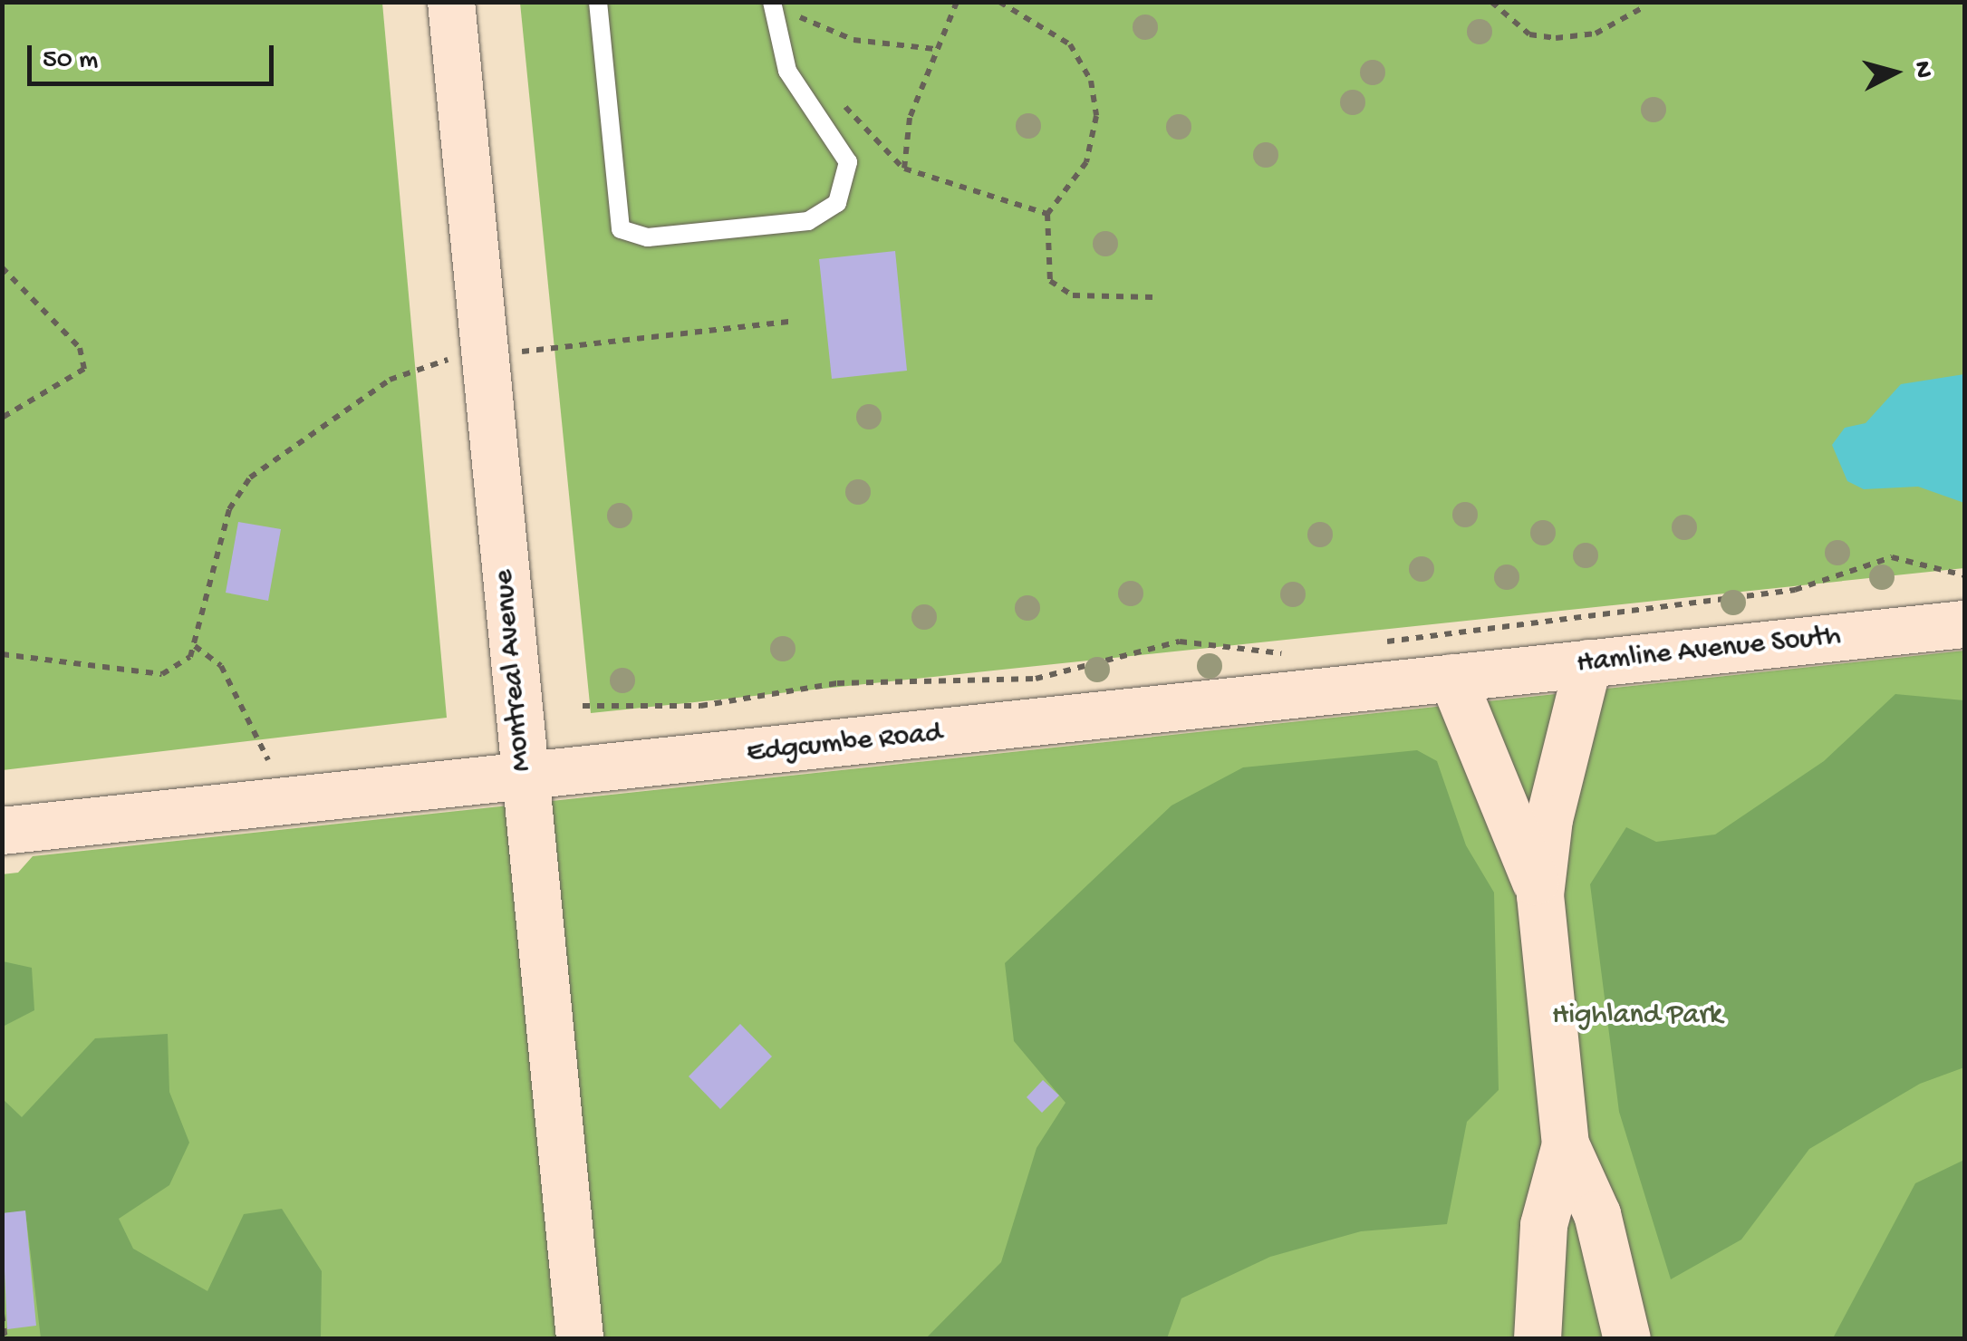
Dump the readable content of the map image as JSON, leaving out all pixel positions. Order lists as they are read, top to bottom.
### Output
{
  "streets": {
    "street": ["Hamline Avenue South", "Montreal Avenue", "Edgcumbe Road"]
  },
  "crossings": [
    ["Hamline Avenue South", "Edgcumbe Road"],
    ["Montreal Avenue", "Edgcumbe Road"]
  ],
  "parks": ["Highland Park"],
  "scale_bar": "50 m",
  "north": "right"
}
